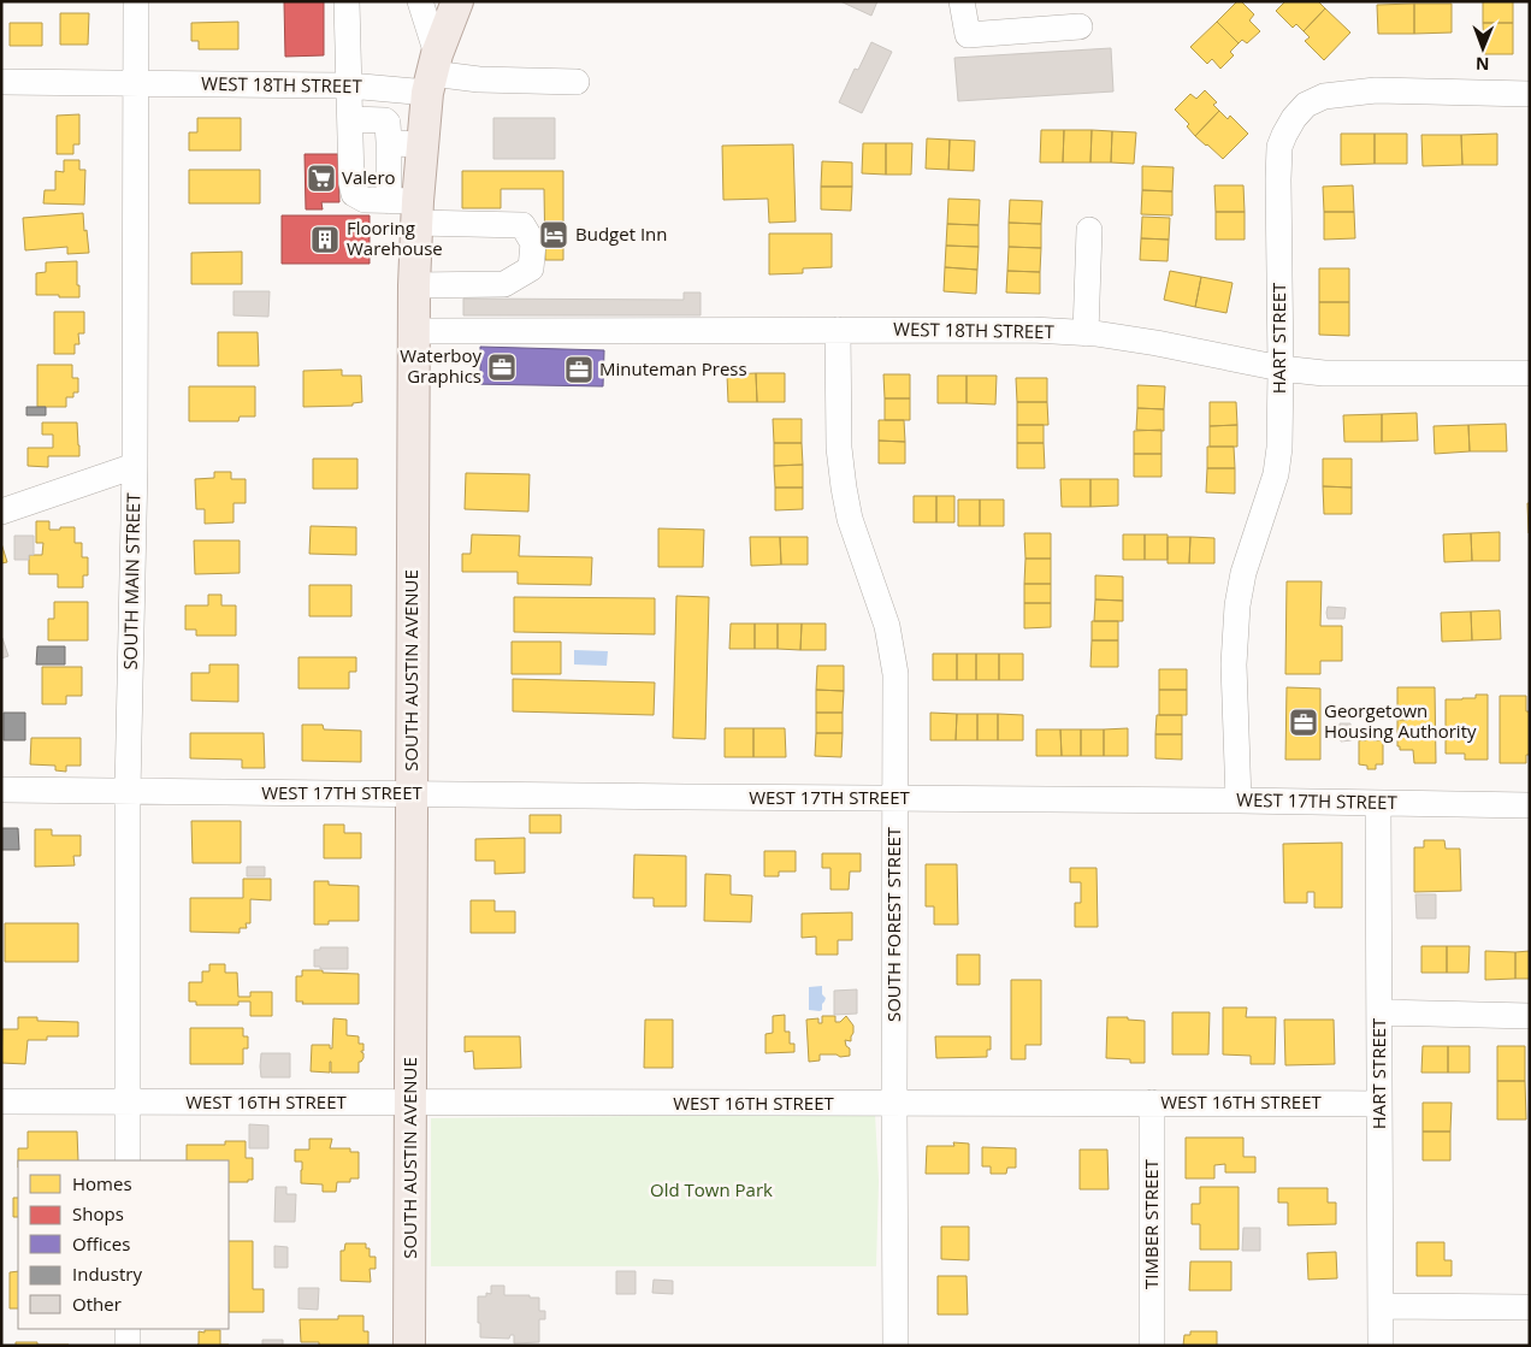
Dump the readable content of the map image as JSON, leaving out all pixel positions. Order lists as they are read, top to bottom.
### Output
{
  "streets": {
    "main road": ["SOUTH AUSTIN AVENUE"],
    "street": [
      "WEST 18TH STREET",
      "HART STREET",
      "SOUTH MAIN STREET",
      "WEST 17TH STREET",
      "SOUTH FOREST STREET",
      "WEST 16TH STREET",
      "TIMBER STREET"
    ]
  },
  "crossings": [
    ["WEST 18TH STREET", "HART STREET"],
    ["WEST 18TH STREET", "SOUTH MAIN STREET"],
    ["WEST 18TH STREET", "SOUTH AUSTIN AVENUE"],
    ["WEST 18TH STREET", "SOUTH FOREST STREET"],
    ["HART STREET", "WEST 17TH STREET"],
    ["HART STREET", "WEST 16TH STREET"],
    ["SOUTH MAIN STREET", "WEST 17TH STREET"],
    ["SOUTH MAIN STREET", "WEST 16TH STREET"],
    ["SOUTH AUSTIN AVENUE", "WEST 17TH STREET"],
    ["SOUTH AUSTIN AVENUE", "WEST 16TH STREET"],
    ["WEST 17TH STREET", "SOUTH FOREST STREET"],
    ["SOUTH FOREST STREET", "WEST 16TH STREET"],
    ["WEST 16TH STREET", "TIMBER STREET"]
  ],
  "parks": ["Old Town Park"],
  "places": {
    "supermarket": ["Valero"],
    "hotel": ["Budget Inn"],
    "building": ["Flooring Warehouse"],
    "office": ["Waterboy Graphics", "Minuteman Press", "Georgetown Housing Authority"]
  },
  "legend": [
    "Homes",
    "Shops",
    "Offices",
    "Industry",
    "Other"
  ],
  "north": "bottom"
}
